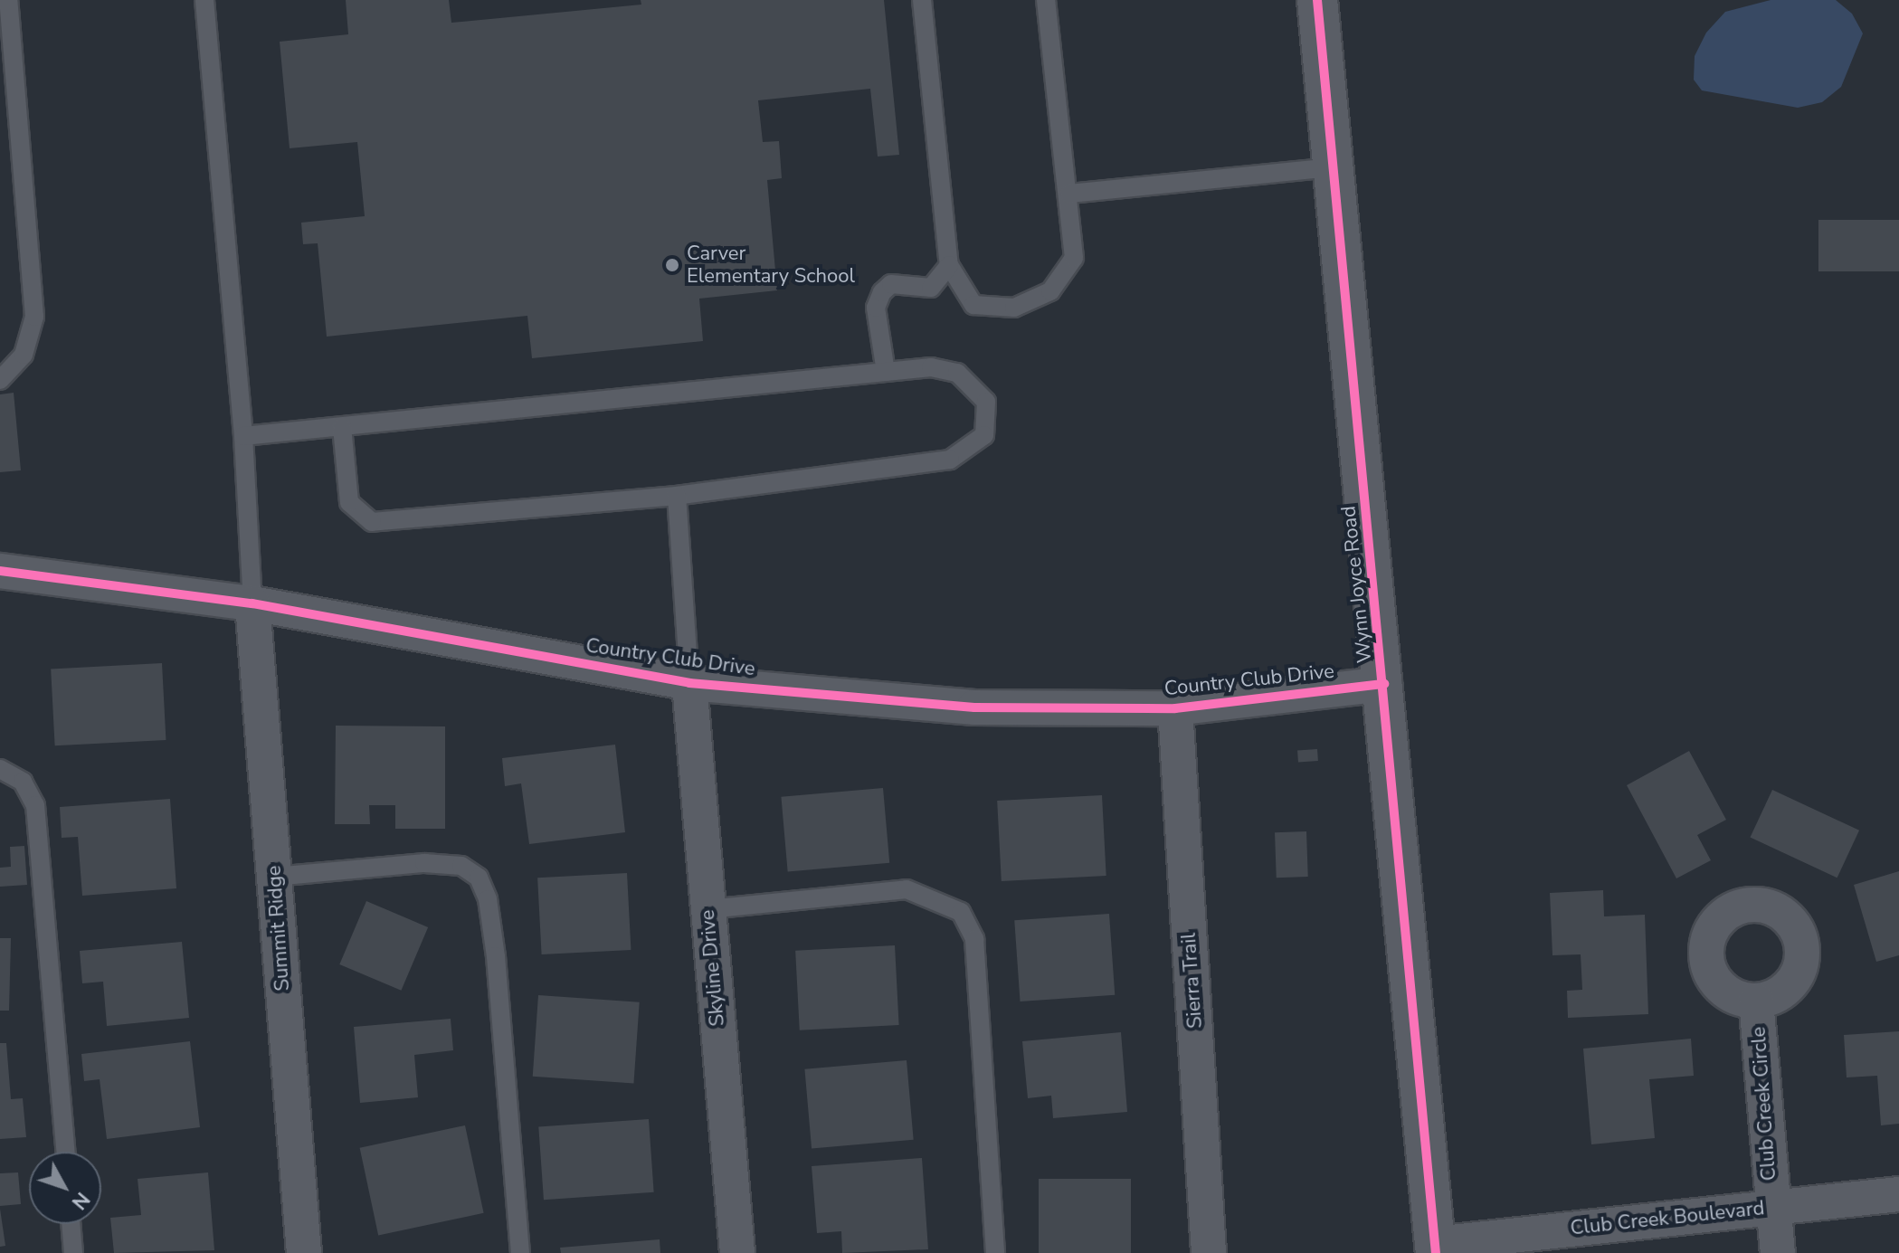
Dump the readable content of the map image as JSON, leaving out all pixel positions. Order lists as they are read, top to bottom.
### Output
{
  "streets": {
    "street": [
      "Wynn Joyce Road",
      "Country Club Drive",
      "Summit Ridge",
      "Skyline Drive",
      "Sierra Trail",
      "Club Creek Circle",
      "Club Creek Boulevard"
    ]
  },
  "crossings": [
    ["Wynn Joyce Road", "Country Club Drive"],
    ["Wynn Joyce Road", "Club Creek Boulevard"],
    ["Country Club Drive", "Summit Ridge"],
    ["Country Club Drive", "Skyline Drive"],
    ["Country Club Drive", "Sierra Trail"],
    ["Club Creek Circle", "Club Creek Boulevard"]
  ],
  "places": ["Carver Elementary School"],
  "north": "bottom right"
}
